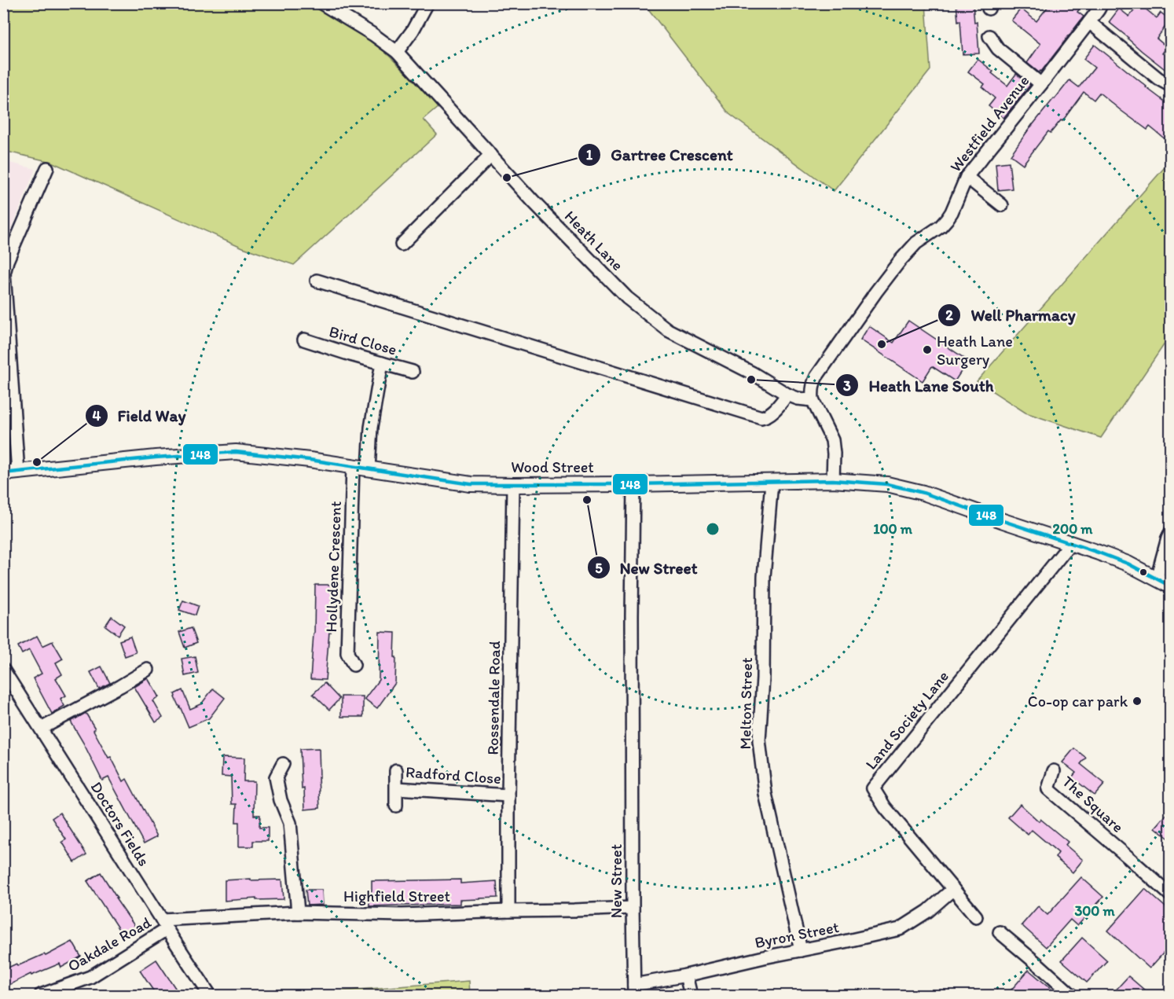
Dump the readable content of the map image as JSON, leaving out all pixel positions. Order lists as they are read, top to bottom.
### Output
{
  "streets": {
    "street": [
      "Westfield Avenue",
      "Heath Lane",
      "Bird Close",
      "Wood Street",
      "Hollydene Crescent",
      "Rossendale Road",
      "Melton Street",
      "Land Society Lane",
      "Radford Close",
      "The Square",
      "Doctors Fields",
      "New Street",
      "Highfield Street",
      "Byron Street",
      "Oakdale Road"
    ]
  },
  "crossings": [
    ["Westfield Avenue", "Heath Lane"],
    ["Wood Street", "Hollydene Crescent"],
    ["Wood Street", "Rossendale Road"],
    ["Wood Street", "Melton Street"],
    ["Wood Street", "Land Society Lane"],
    ["Wood Street", "New Street"],
    ["Rossendale Road", "Radford Close"],
    ["Rossendale Road", "Highfield Street"],
    ["Melton Street", "Byron Street"],
    ["Land Society Lane", "Byron Street"],
    ["Doctors Fields", "Highfield Street"],
    ["Doctors Fields", "Oakdale Road"],
    ["New Street", "Highfield Street"],
    ["New Street", "Byron Street"],
    ["Highfield Street", "Oakdale Road"]
  ],
  "places": [
    "Gartree Crescent",
    "Well Pharmacy",
    "Heath Lane Surgery",
    "Heath Lane South",
    "Field Way",
    "New Street",
    "Co-op car park"
  ],
  "lines": ["transit line 148"],
  "rings": ["100 m", "200 m", "300 m"]
}
